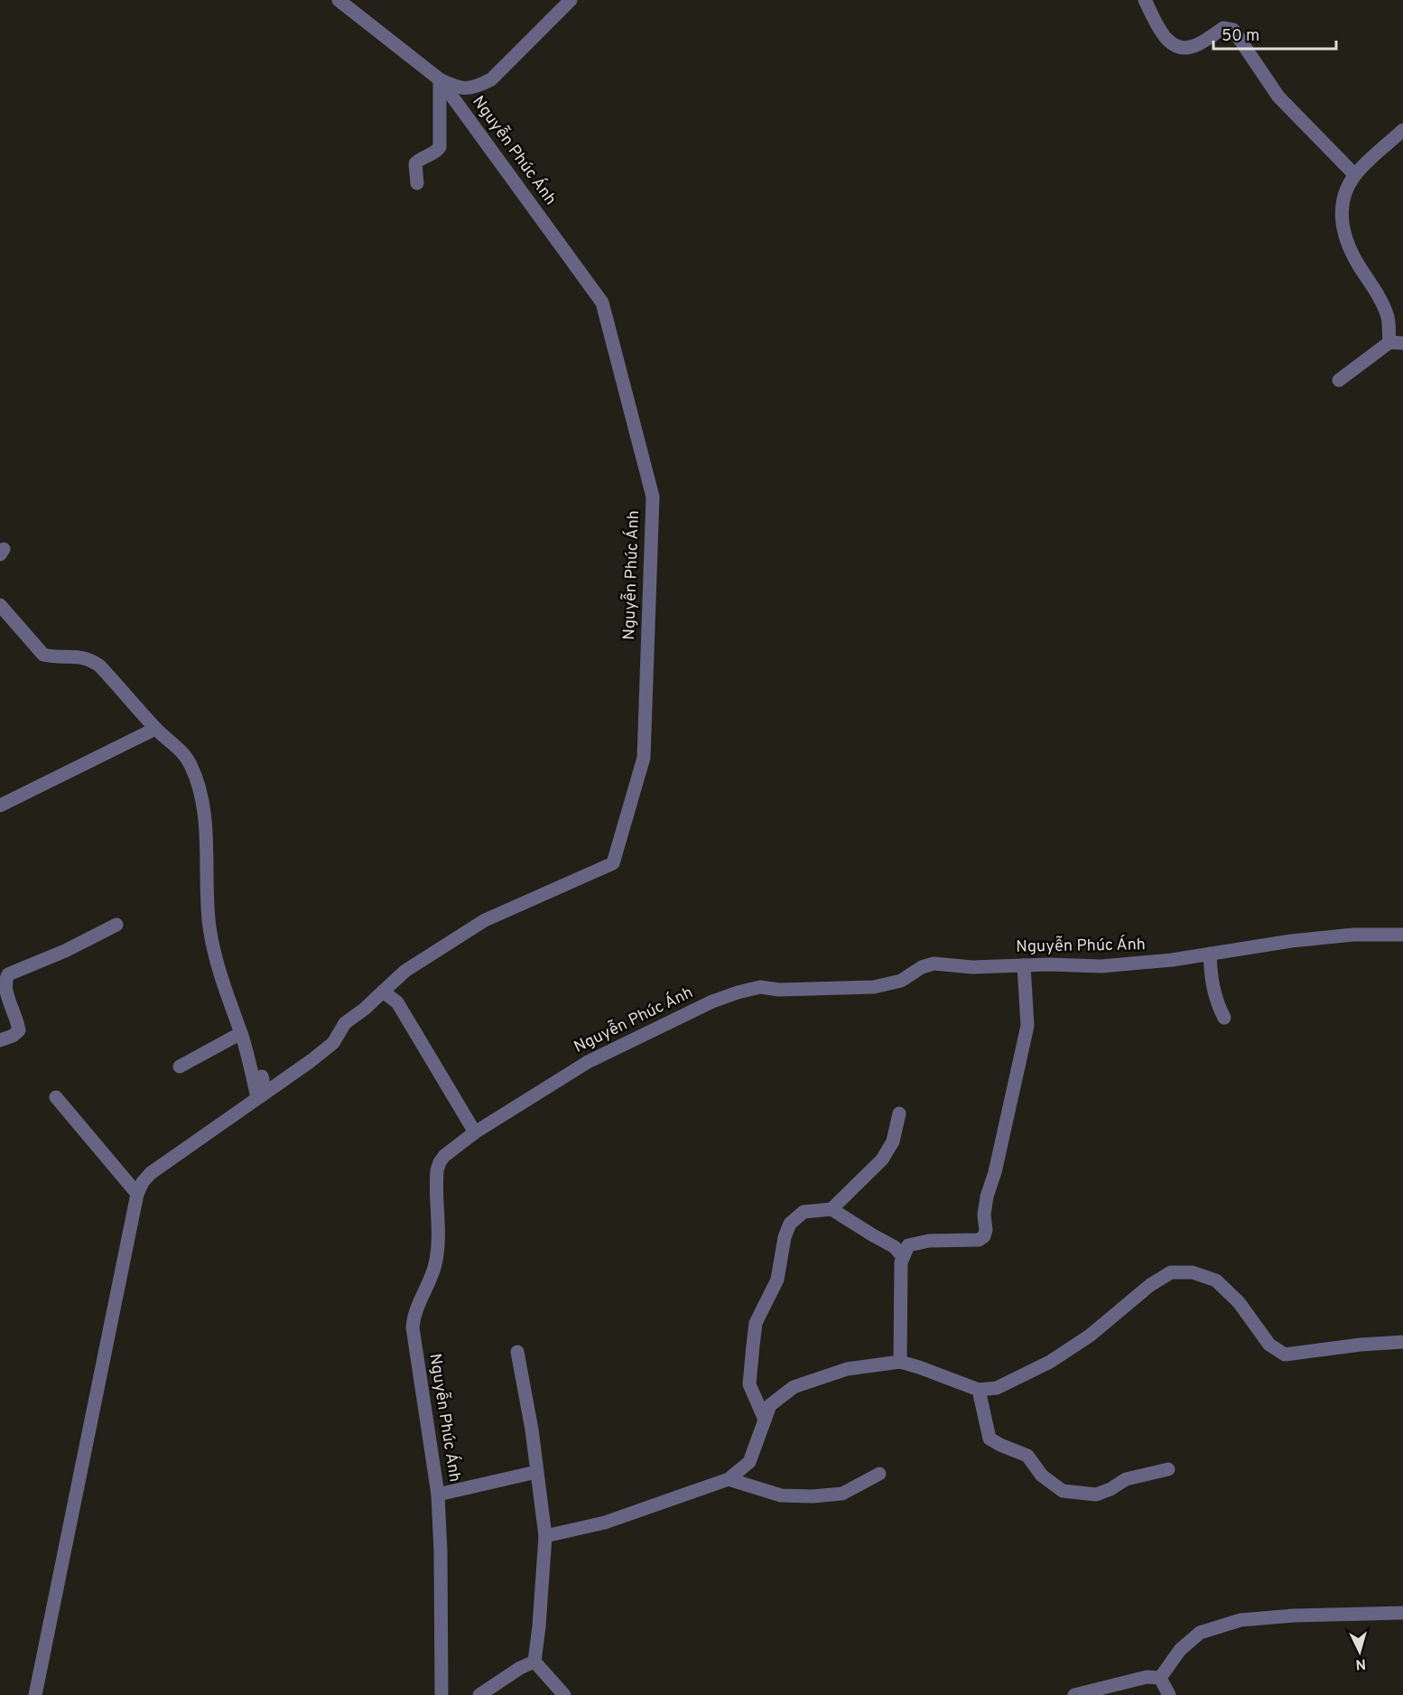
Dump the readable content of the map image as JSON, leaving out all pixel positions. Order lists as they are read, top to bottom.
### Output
{
  "streets": {
    "street": ["Nguyễn Phúc Ánh"]
  },
  "scale_bar": "50 m",
  "north": "bottom"
}
